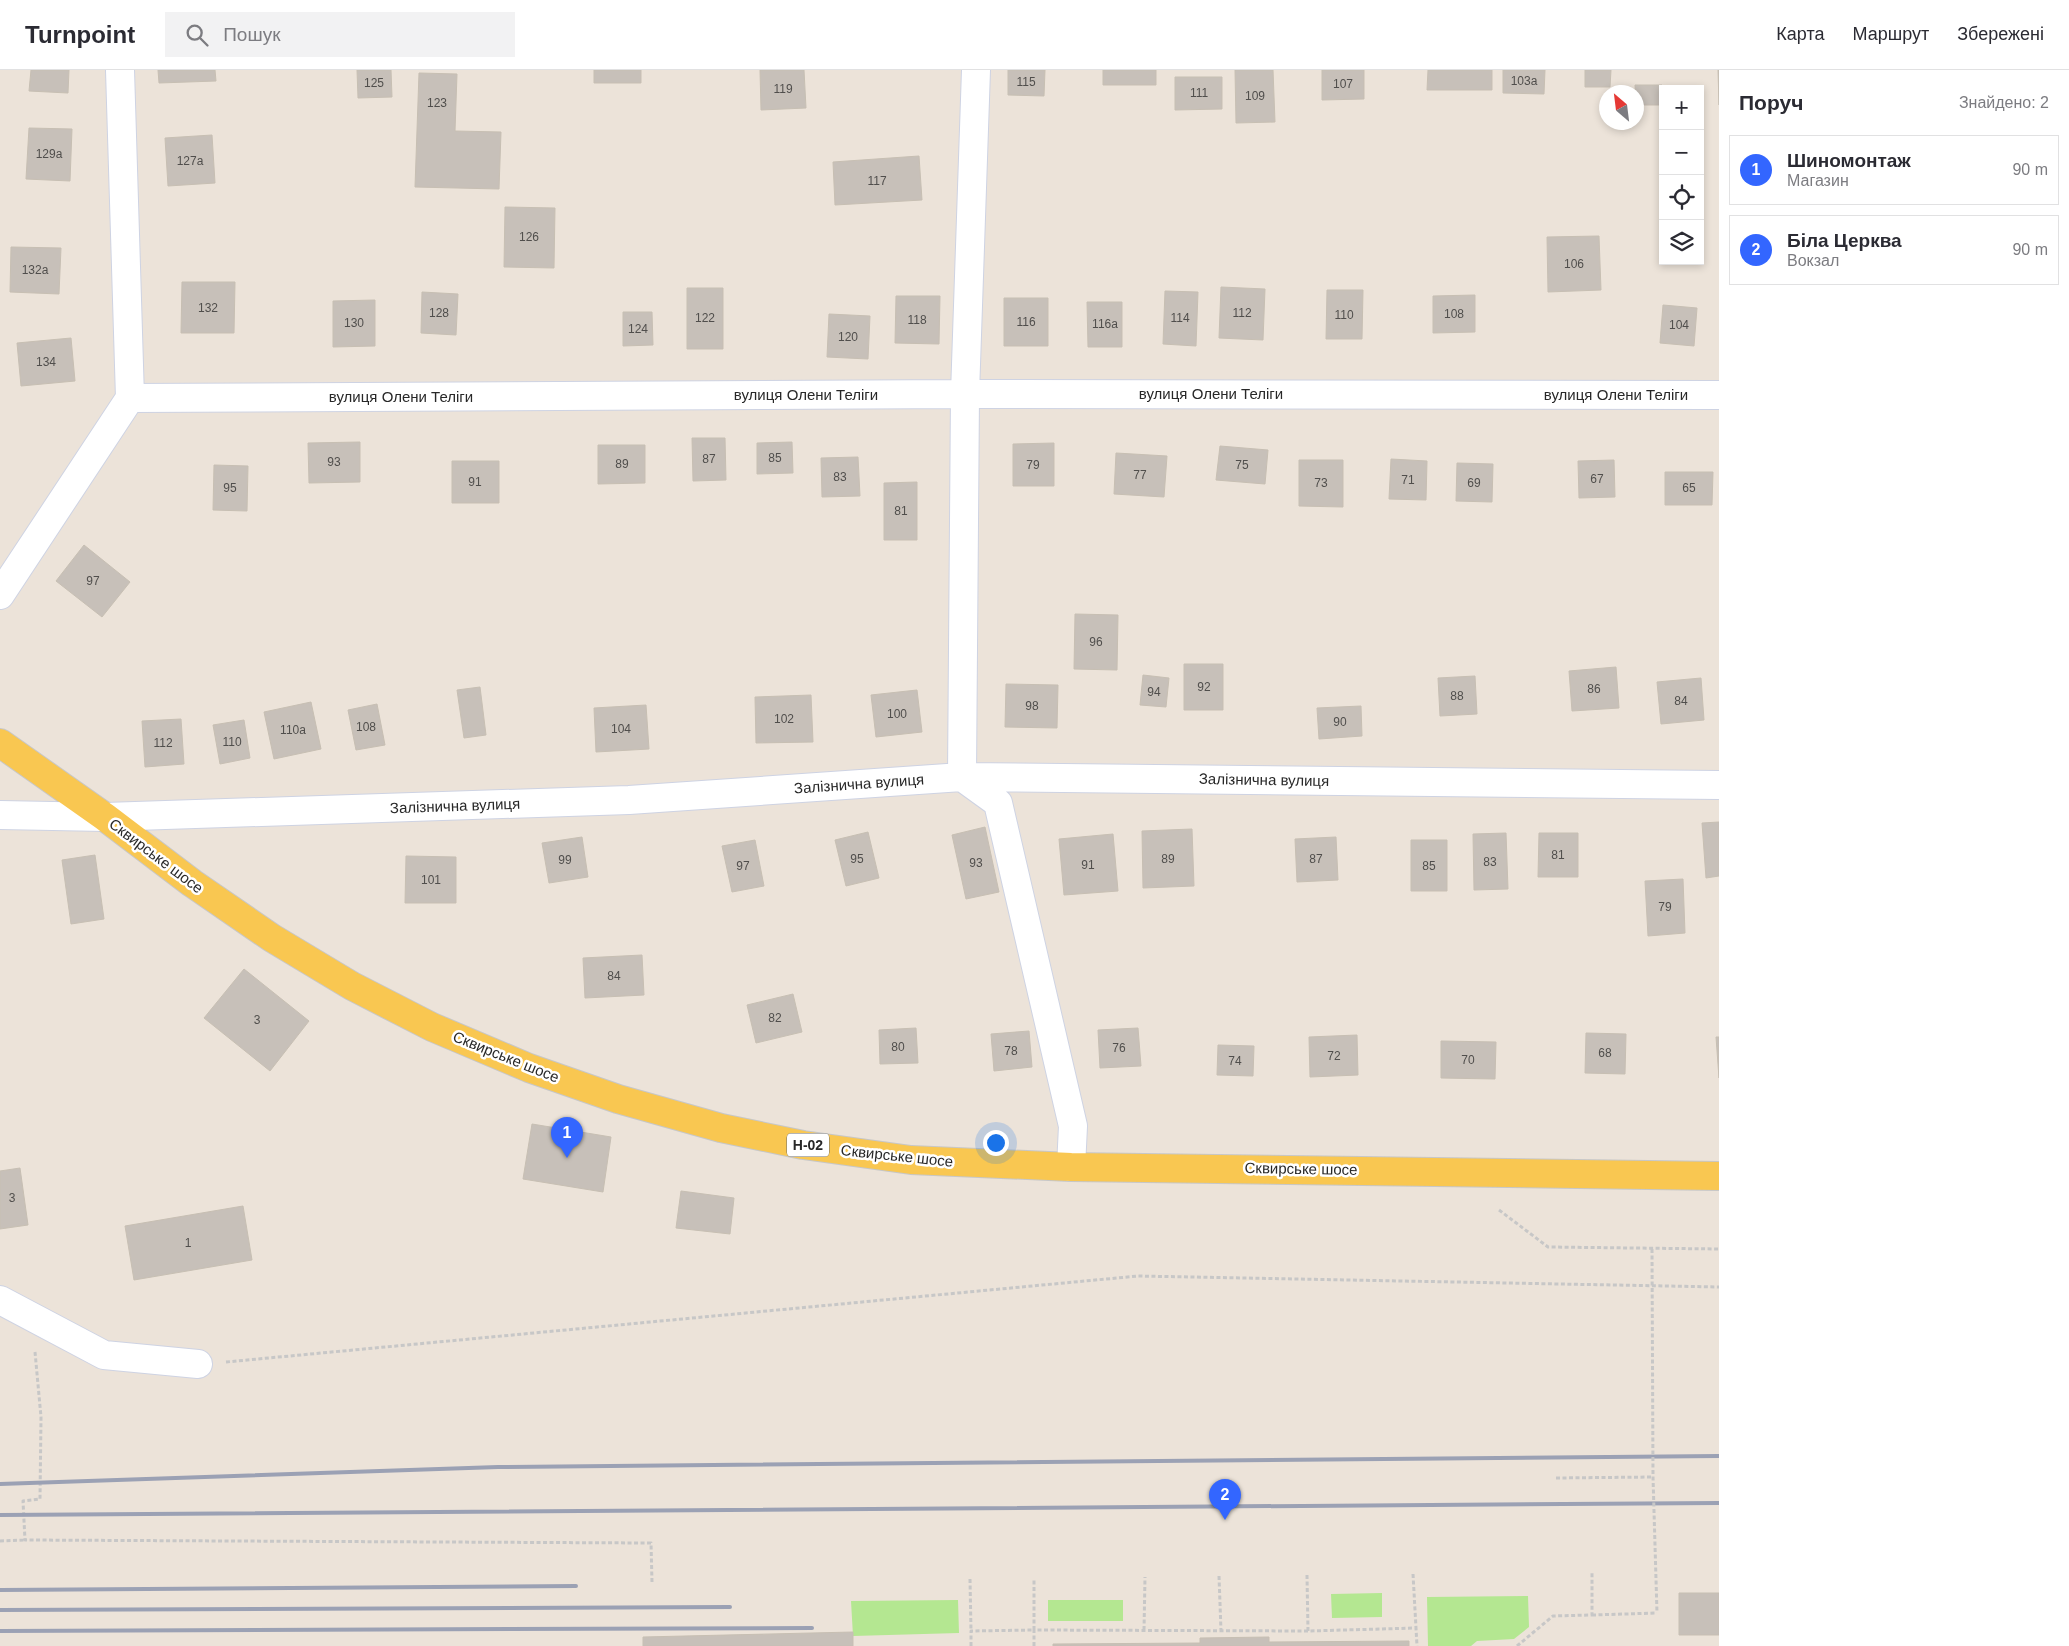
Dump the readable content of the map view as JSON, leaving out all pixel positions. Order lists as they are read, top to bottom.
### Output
{
  "streets": {
    "main road": ["Сквирське шосе", "Н-02"],
    "street": ["вулиця Олени Теліги", "Залізнична вулиця"]
  },
  "crossings": [
    ["Залізнична вулиця", "Сквирське шосе"]
  ],
  "house_numbers": [
    "103а",
    "115",
    "125",
    "107",
    "119",
    "111",
    "109",
    "123",
    "129а",
    "127а",
    "117",
    "126",
    "106",
    "132а",
    "132",
    "128",
    "112",
    "108",
    "110",
    "122",
    "114",
    "118",
    "116",
    "130",
    "116а",
    "104",
    "124",
    "120",
    "134",
    "85",
    "87",
    "93",
    "89",
    "79",
    "75",
    "77",
    "83",
    "67",
    "71",
    "91",
    "73",
    "69",
    "95",
    "65",
    "81",
    "97",
    "96",
    "92",
    "86",
    "94",
    "88",
    "84",
    "98",
    "100",
    "102",
    "90",
    "108",
    "104",
    "110а",
    "110",
    "112",
    "81",
    "95",
    "89",
    "87",
    "99",
    "83",
    "93",
    "91",
    "97",
    "85",
    "101",
    "79",
    "84",
    "82",
    "3",
    "80",
    "76",
    "78",
    "68",
    "72",
    "70",
    "74",
    "3",
    "1"
  ],
  "north": "top left",
  "page": {
    "header": "Turnpoint",
    "search": "Пошук",
    "nav": ["Карта", "Маршрут", "Збережені"],
    "heading": ["Поруч", "Знайдено: 2"],
    "map_buttons": ["+", "−"],
    "list": [
      {
        "mark": "1",
        "name": "Шиномонтаж",
        "note": "Магазин",
        "value": "90 m"
      },
      {
        "mark": "2",
        "name": "Біла Церква",
        "note": "Вокзал",
        "value": "90 m"
      }
    ],
    "pins": ["1", "2"]
  }
}
